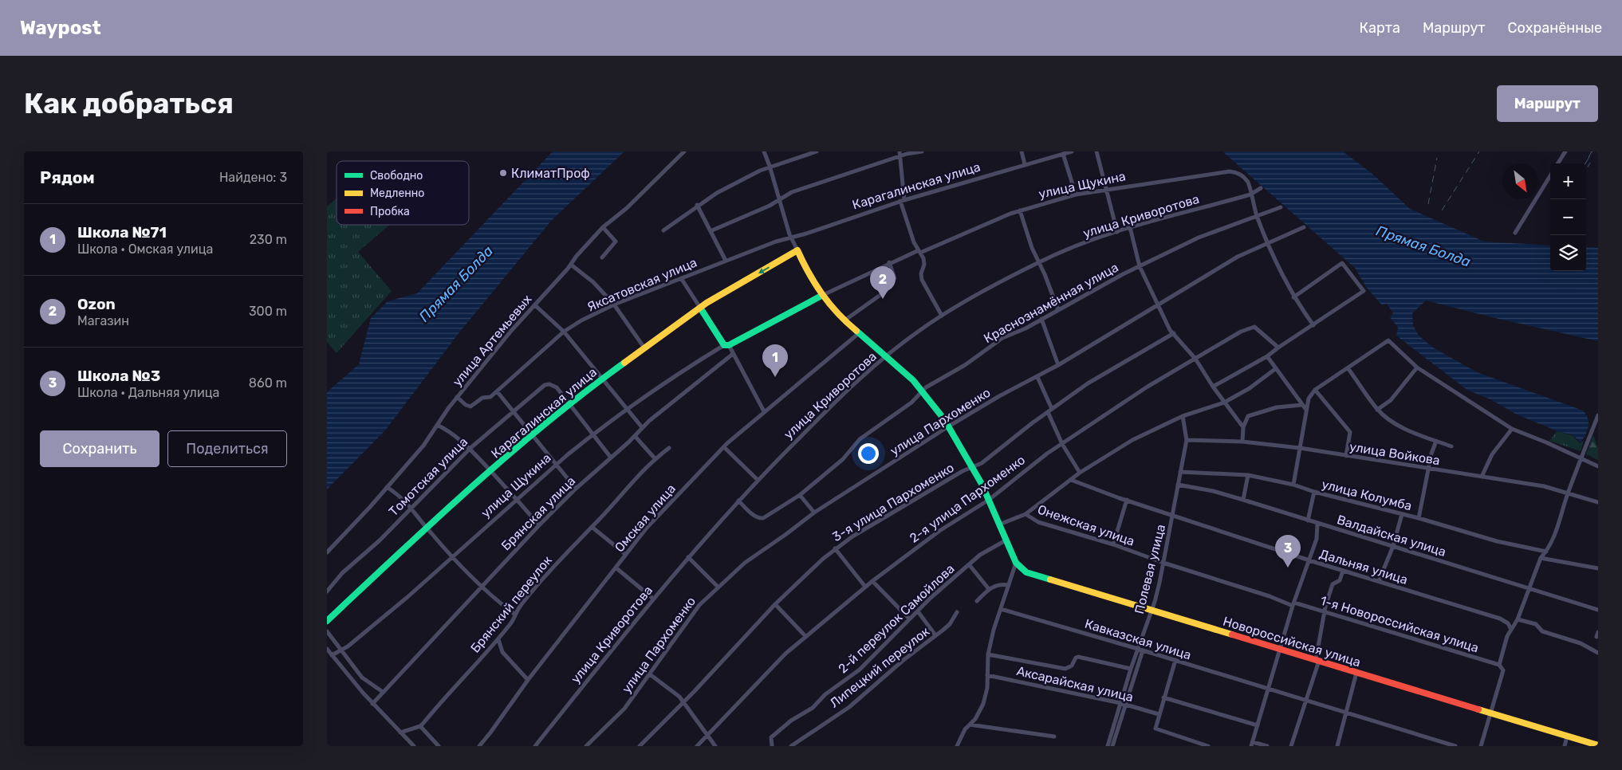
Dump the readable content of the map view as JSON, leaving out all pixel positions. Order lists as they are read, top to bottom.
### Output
{
  "streets": {
    "street": [
      "улица Щукина",
      "Карагалинская улица",
      "улица Криворотова",
      "Яксатовская улица",
      "Краснознамённая улица",
      "улица Артемьевых",
      "улица Пархоменко",
      "улица Войкова",
      "Томотская улица",
      "улица Колумба",
      "2-я улица Пархоменко",
      "3-я улица Пархоменко",
      "Брянская улица",
      "Омская улица",
      "Онежская улица",
      "Валдайская улица",
      "Дальняя улица",
      "Полевая улица",
      "Брянский переулок",
      "2-й переулок Самойлова",
      "1-я Новороссийская улица",
      "Кавказская улица",
      "Новороссийская улица",
      "Липецкий переулок",
      "Аксарайская улица"
    ]
  },
  "crossings": [
    ["улица Щукина", "улица Криворотова"],
    ["улица Щукина", "Новороссийская улица"],
    ["Карагалинская улица", "Яксатовская улица"],
    ["Карагалинская улица", "Томотская улица"],
    ["Карагалинская улица", "Новороссийская улица"],
    ["улица Криворотова", "Краснознамённая улица"],
    ["улица Криворотова", "Новороссийская улица"],
    ["Яксатовская улица", "улица Артемьевых"],
    ["Краснознамённая улица", "Новороссийская улица"],
    ["улица Пархоменко", "Новороссийская улица"],
    ["улица Войкова", "Полевая улица"],
    ["улица Колумба", "Полевая улица"],
    ["2-я улица Пархоменко", "Новороссийская улица"],
    ["3-я улица Пархоменко", "Новороссийская улица"],
    ["Омская улица", "Новороссийская улица"],
    ["Онежская улица", "Полевая улица"],
    ["Онежская улица", "1-я Новороссийская улица"],
    ["Валдайская улица", "Полевая улица"],
    ["Дальняя улица", "Полевая улица"],
    ["Полевая улица", "1-я Новороссийская улица"],
    ["Полевая улица", "Кавказская улица"],
    ["Полевая улица", "Новороссийская улица"],
    ["Полевая улица", "Аксарайская улица"],
    ["2-й переулок Самойлова", "Новороссийская улица"]
  ],
  "water": ["Прямая Болда"],
  "places": ["КлиматПроф"],
  "legend": ["Свободно", "Медленно", "Пробка"],
  "north": "bottom right",
  "page": {
    "header": "Waypost",
    "nav": ["Карта", "Маршрут", "Сохранённые"],
    "buttons": [
      "Маршрут",
      ["Сохранить", "Поделиться"]
    ],
    "title": "Как добраться",
    "heading": ["Рядом", "Найдено: 3"],
    "map_buttons": ["+", "−"],
    "list": [
      {
        "mark": "1",
        "name": "Школа №71",
        "note": "Школа · Омская улица",
        "value": "230 m"
      },
      {
        "mark": "2",
        "name": "Ozon",
        "note": "Магазин",
        "value": "300 m"
      },
      {
        "mark": "3",
        "name": "Школа №3",
        "note": "Школа · Дальняя улица",
        "value": "860 m"
      }
    ],
    "pins": ["2", "1", "3"]
  }
}
